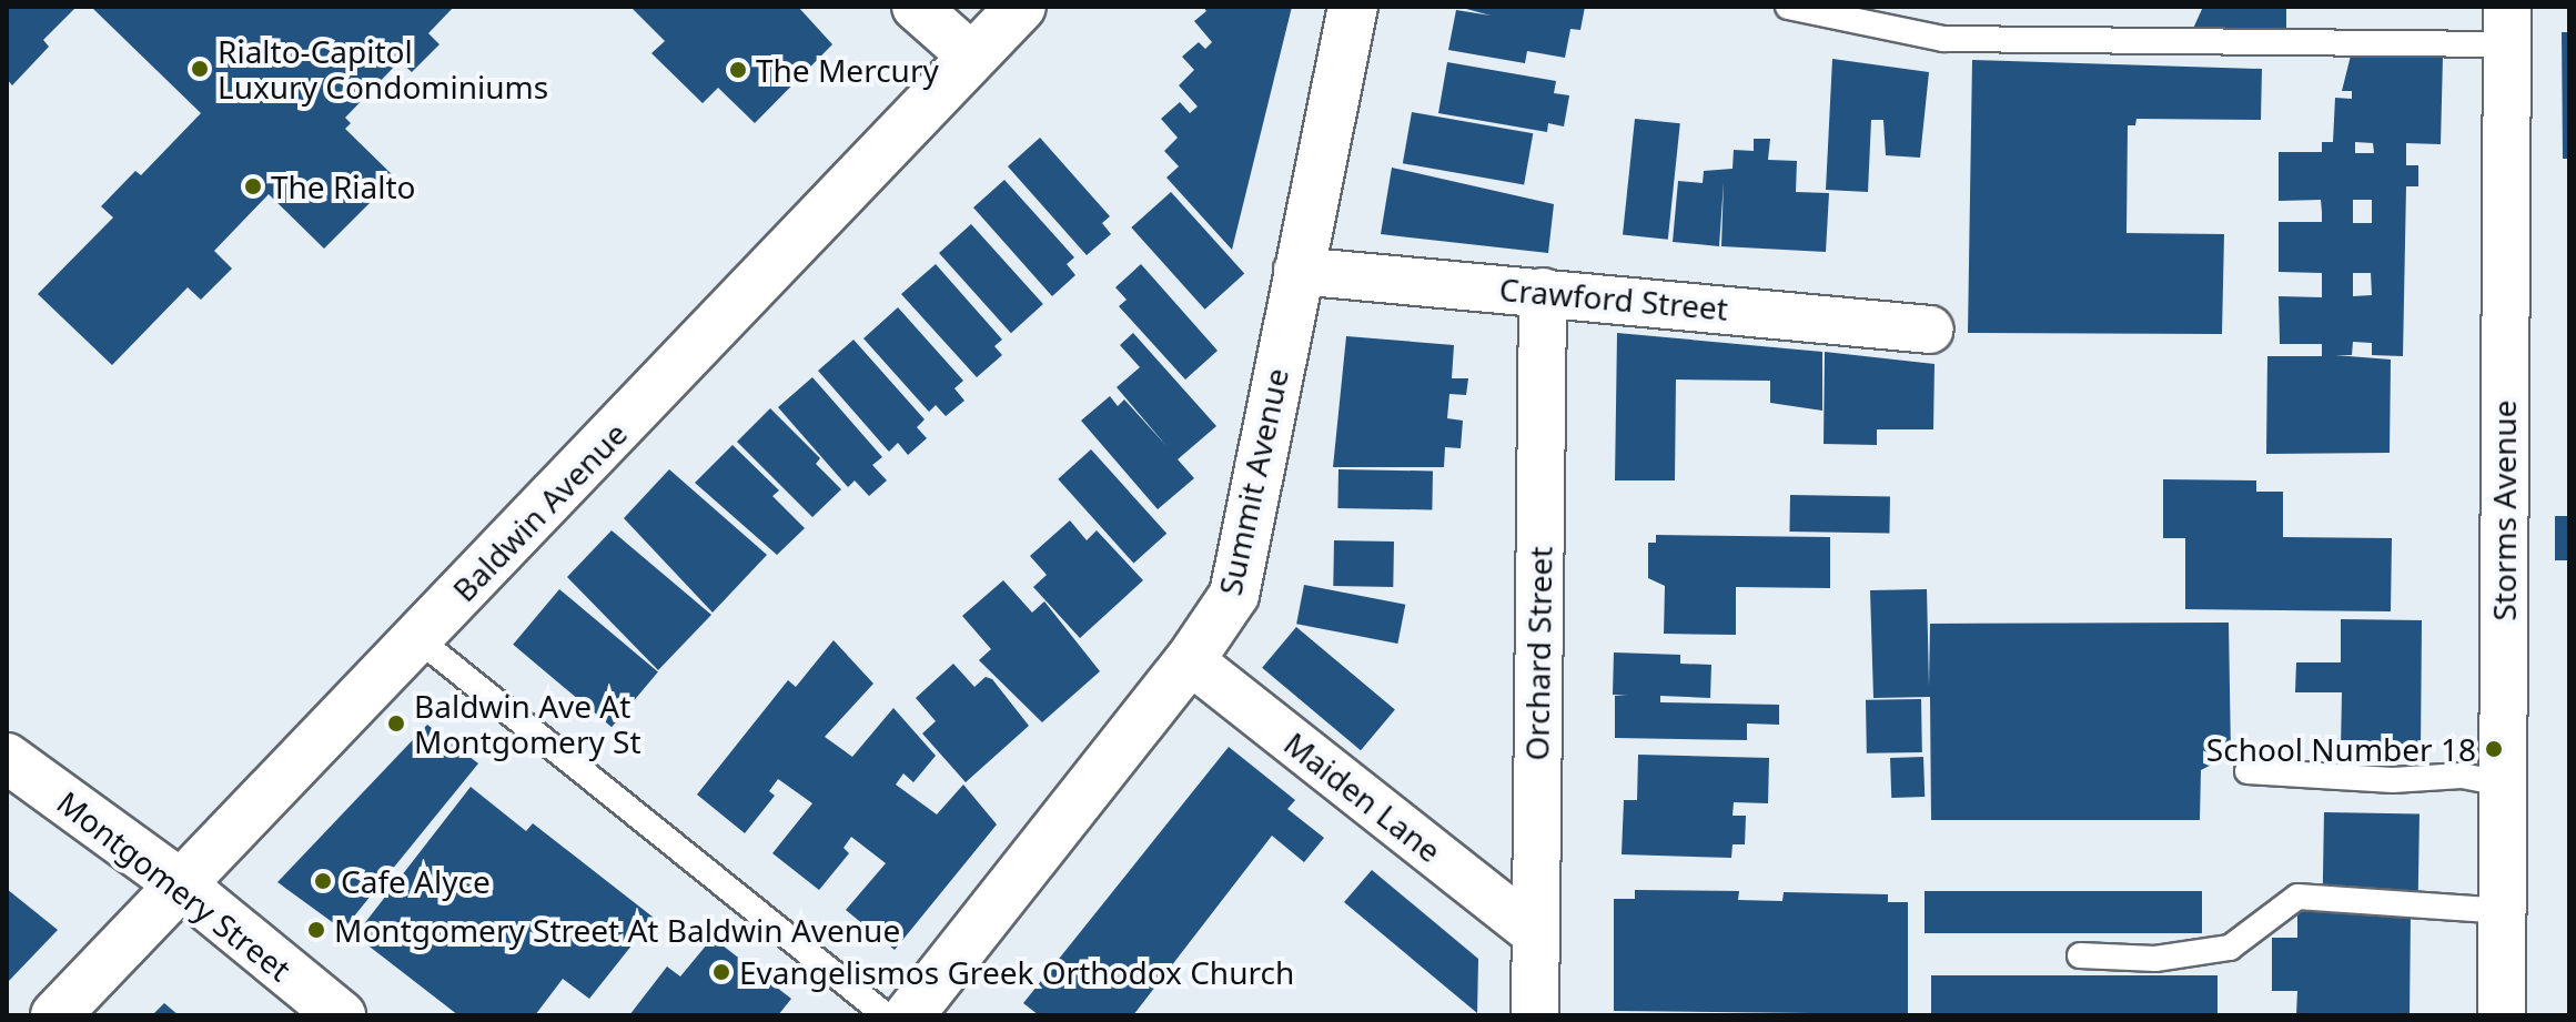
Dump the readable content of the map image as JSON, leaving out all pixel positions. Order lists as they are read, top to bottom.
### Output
{
  "streets": {
    "main road": ["Summit Avenue", "Baldwin Avenue", "Montgomery Street"],
    "street": [
      "Crawford Street",
      "Storms Avenue",
      "Orchard Street",
      "Maiden Lane"
    ]
  },
  "crossings": [
    ["Crawford Street", "Summit Avenue"],
    ["Crawford Street", "Orchard Street"],
    ["Summit Avenue", "Maiden Lane"],
    ["Baldwin Avenue", "Montgomery Street"],
    ["Orchard Street", "Maiden Lane"]
  ],
  "places": [
    "Rialto-Capitol Luxury Condominiums",
    "The Mercury",
    "The Rialto",
    "Baldwin Ave At Montgomery St",
    "School Number 18",
    "Cafe Alyce",
    "Montgomery Street At Baldwin Avenue",
    "Evangelismos Greek Orthodox Church"
  ]
}
